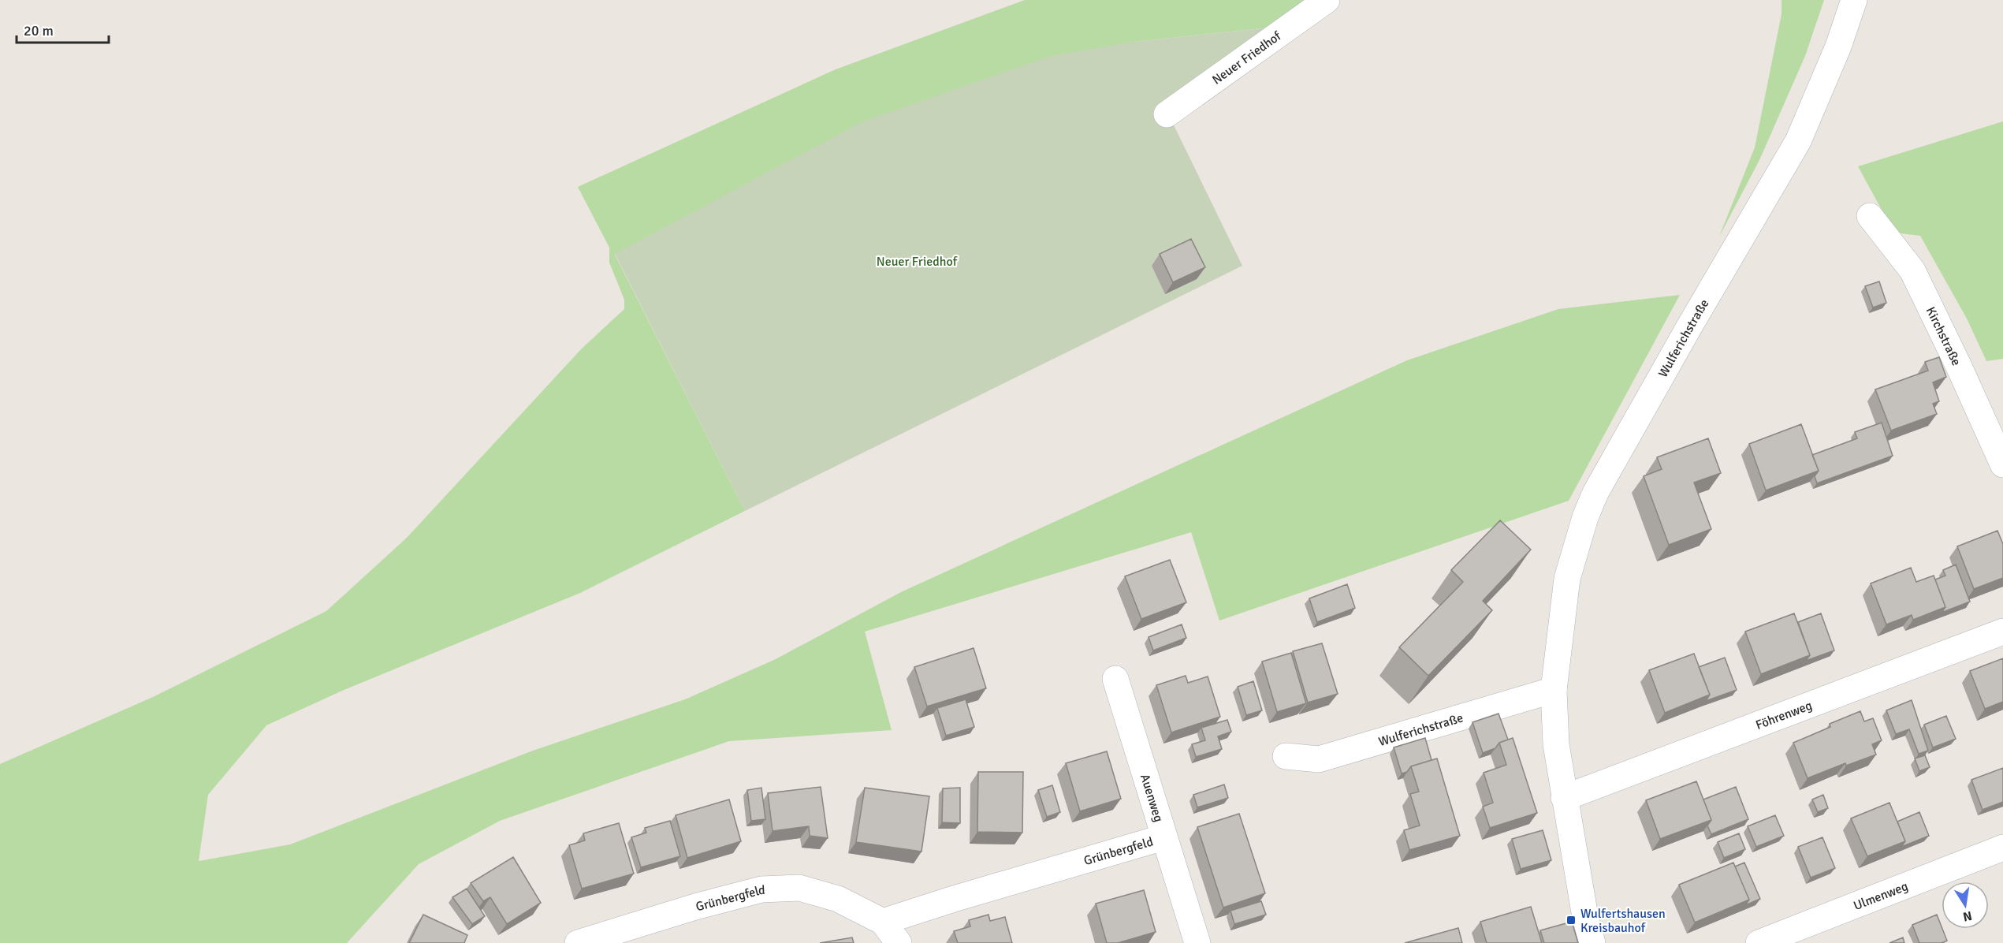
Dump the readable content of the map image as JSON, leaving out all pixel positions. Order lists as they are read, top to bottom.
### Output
{
  "streets": {
    "street": [
      "Neuer Friedhof",
      "Kirchstraße",
      "Wulferichstraße",
      "Föhrenweg",
      "Auenweg",
      "Grünbergfeld",
      "Ulmenweg"
    ]
  },
  "crossings": [
    ["Wulferichstraße", "Föhrenweg"],
    ["Auenweg", "Grünbergfeld"]
  ],
  "parks": ["Neuer Friedhof"],
  "places": {
    "transit": ["Wulfertshausen Kreisbauhof"]
  },
  "scale_bar": "20 m",
  "north": "bottom"
}
